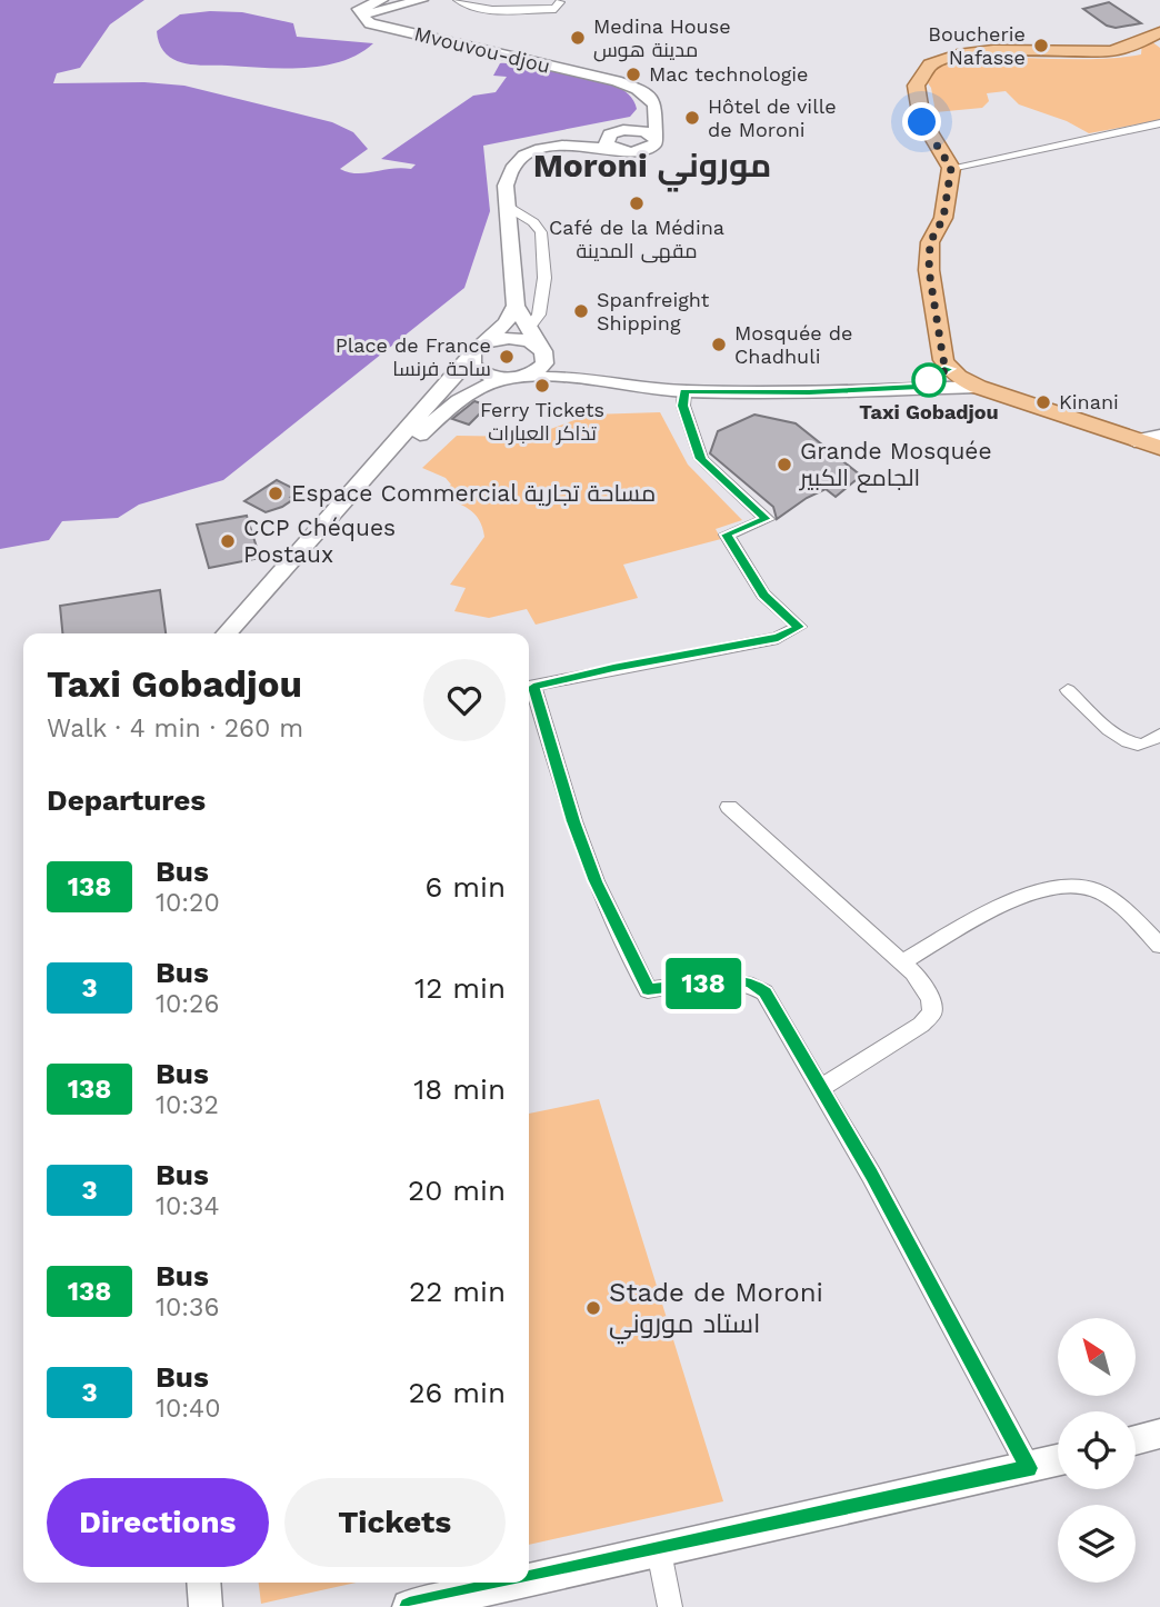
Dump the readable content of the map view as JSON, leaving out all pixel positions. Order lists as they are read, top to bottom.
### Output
{
  "streets": {
    "main road": ["Mvouvou-djou"]
  },
  "districts": ["Moroni موروني"],
  "places": [
    "Medina House مدينة هوس",
    "Boucherie Nafasse",
    "Mac technologie",
    "Hôtel de ville de Moroni",
    "Café de la Médina مقهى المدينة",
    "Spanfreight Shipping",
    "Mosquée de Chadhuli",
    "Place de France ساحة فرنسا",
    "Taxi Gobadjou",
    "Ferry Tickets تذاكر العبارات",
    "Kinani",
    "Grande Mosquée الجامع الكبير",
    "Espace Commercial مساحة تجارية",
    "CCP Chéques Postaux",
    "Stade de Moroni استاد موروني"
  ],
  "lines": ["bus line 138"],
  "north": "top left",
  "page": {
    "on_map": "138",
    "heading": [
      ["Taxi Gobadjou", "Walk · 4 min · 260 m"],
      "Departures"
    ],
    "list": [
      {
        "mark": "138",
        "name": "Bus",
        "note": "10:20",
        "value": "6 min"
      },
      {
        "mark": "3",
        "name": "Bus",
        "note": "10:26",
        "value": "12 min"
      },
      {
        "mark": "138",
        "name": "Bus",
        "note": "10:32",
        "value": "18 min"
      },
      {
        "mark": "3",
        "name": "Bus",
        "note": "10:34",
        "value": "20 min"
      },
      {
        "mark": "138",
        "name": "Bus",
        "note": "10:36",
        "value": "22 min"
      },
      {
        "mark": "3",
        "name": "Bus",
        "note": "10:40",
        "value": "26 min"
      }
    ],
    "buttons": ["Directions", "Tickets"]
  }
}
